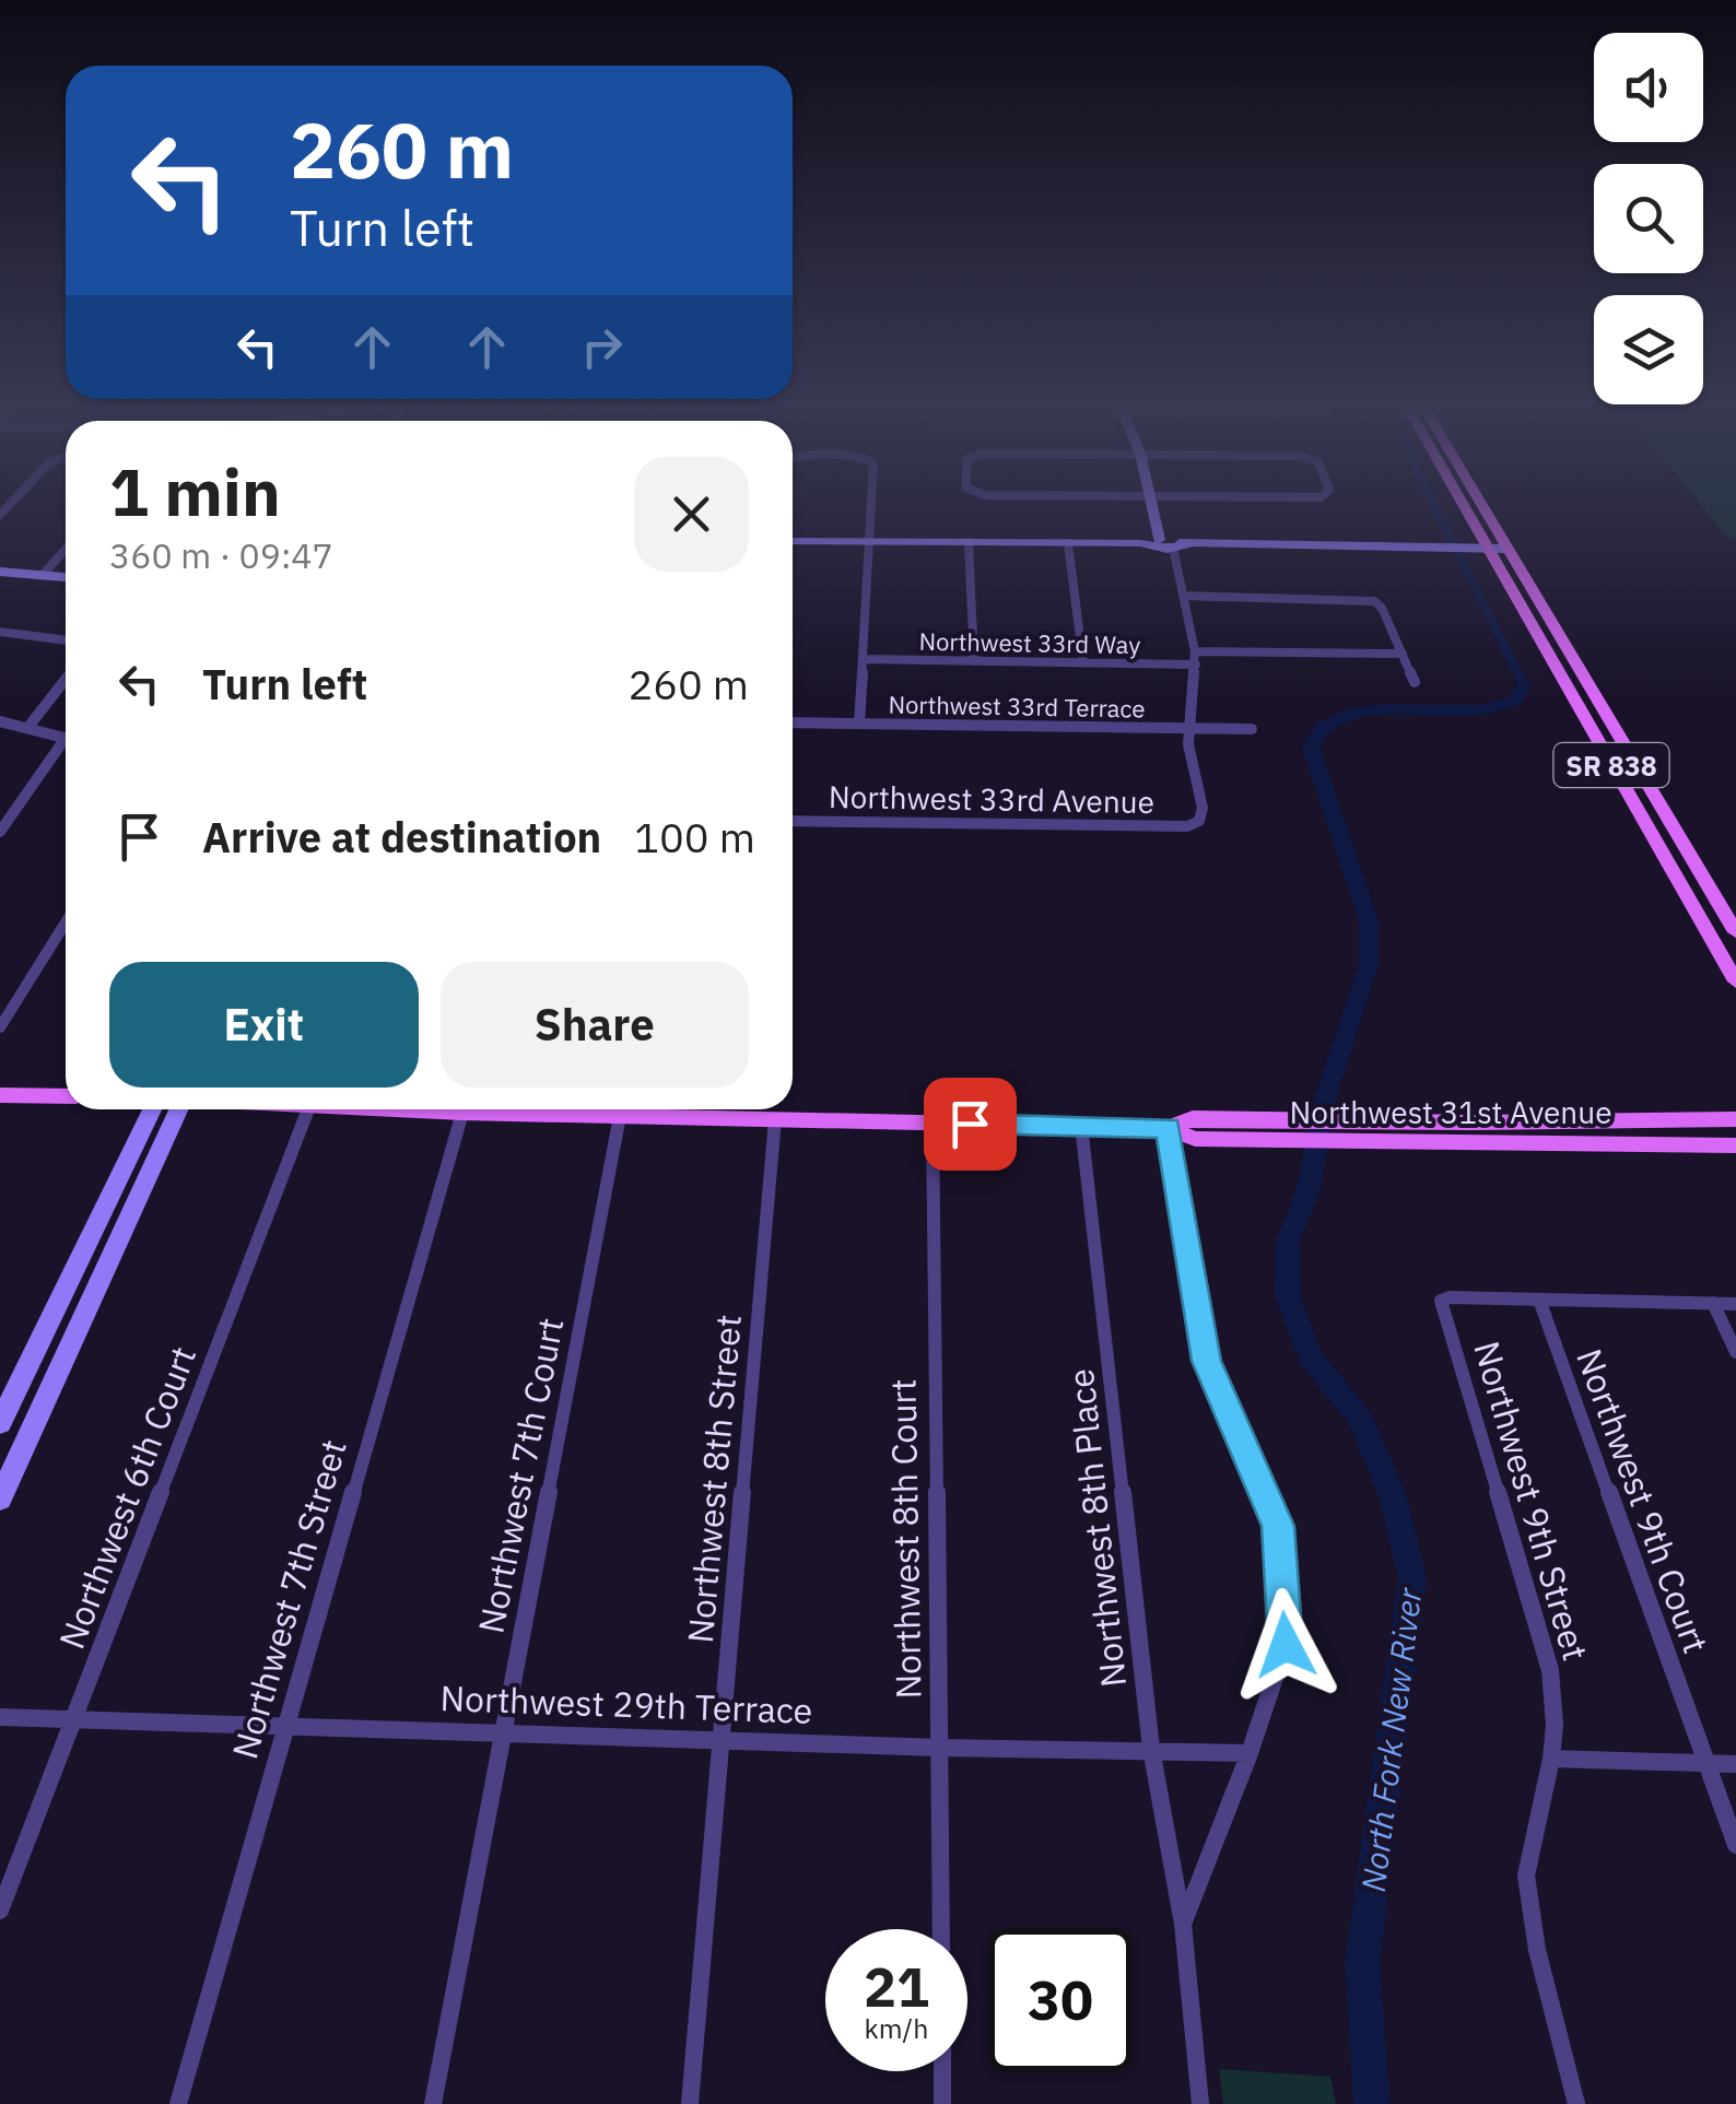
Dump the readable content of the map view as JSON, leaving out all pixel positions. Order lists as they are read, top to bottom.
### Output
{
  "streets": {
    "main road": ["SR 838", "Northwest 31st Avenue"],
    "street": [
      "Northwest 33rd Way",
      "Northwest 33rd Terrace",
      "Northwest 33rd Avenue",
      "Northwest 7th Court",
      "Northwest 8th Street",
      "Northwest 6th Court",
      "Northwest 9th Street",
      "Northwest 9th Court",
      "Northwest 8th Place",
      "Northwest 8th Court",
      "Northwest 7th Street",
      "Northwest 29th Terrace"
    ]
  },
  "crossings": [
    ["Northwest 33rd Terrace", "Northwest 33rd Avenue"],
    ["Northwest 31st Avenue", "Northwest 7th Court"],
    ["Northwest 31st Avenue", "Northwest 8th Street"],
    ["Northwest 31st Avenue", "Northwest 8th Place"],
    ["Northwest 31st Avenue", "Northwest 8th Court"],
    ["Northwest 31st Avenue", "Northwest 7th Street"],
    ["Northwest 7th Court", "Northwest 29th Terrace"],
    ["Northwest 8th Street", "Northwest 29th Terrace"],
    ["Northwest 6th Court", "Northwest 29th Terrace"],
    ["Northwest 9th Street", "Northwest 9th Court"],
    ["Northwest 8th Place", "Northwest 29th Terrace"],
    ["Northwest 8th Court", "Northwest 29th Terrace"],
    ["Northwest 7th Street", "Northwest 29th Terrace"]
  ],
  "water": ["North Fork New River"],
  "page": {
    "turn": ["260 m", "Turn left"],
    "heading": ["1 min", "360 m · 09:47"],
    "list": [
      {
        "name": "Turn left",
        "value": "260 m"
      },
      {
        "name": "Arrive at destination",
        "value": "100 m"
      }
    ],
    "buttons": ["Exit", "Share"],
    "speed": "21 km/h",
    "limit": "30"
  }
}
